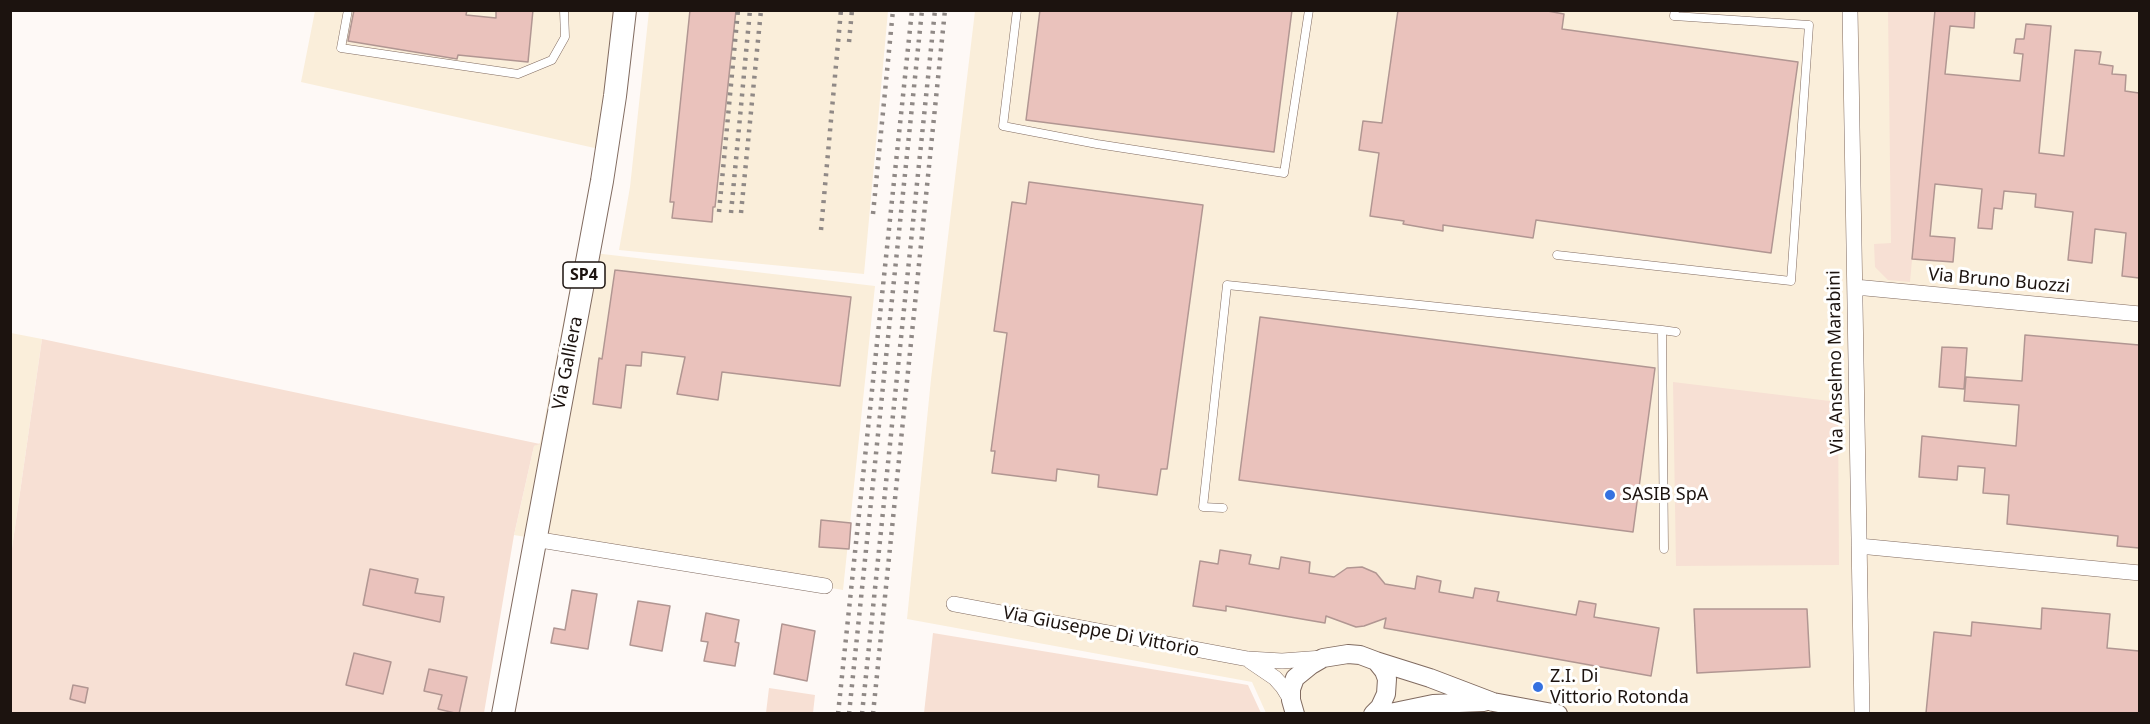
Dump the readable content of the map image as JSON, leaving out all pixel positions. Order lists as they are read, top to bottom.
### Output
{
  "streets": {
    "main road": ["SP4", "Via Galliera"],
    "street": ["Via Bruno Buozzi", "Via Anselmo Marabini", "Via Giuseppe Di Vittorio"]
  },
  "crossings": [
    ["Via Bruno Buozzi", "Via Anselmo Marabini"]
  ],
  "places": ["SASIB SpA", "Z.I. Di Vittorio Rotonda"]
}
